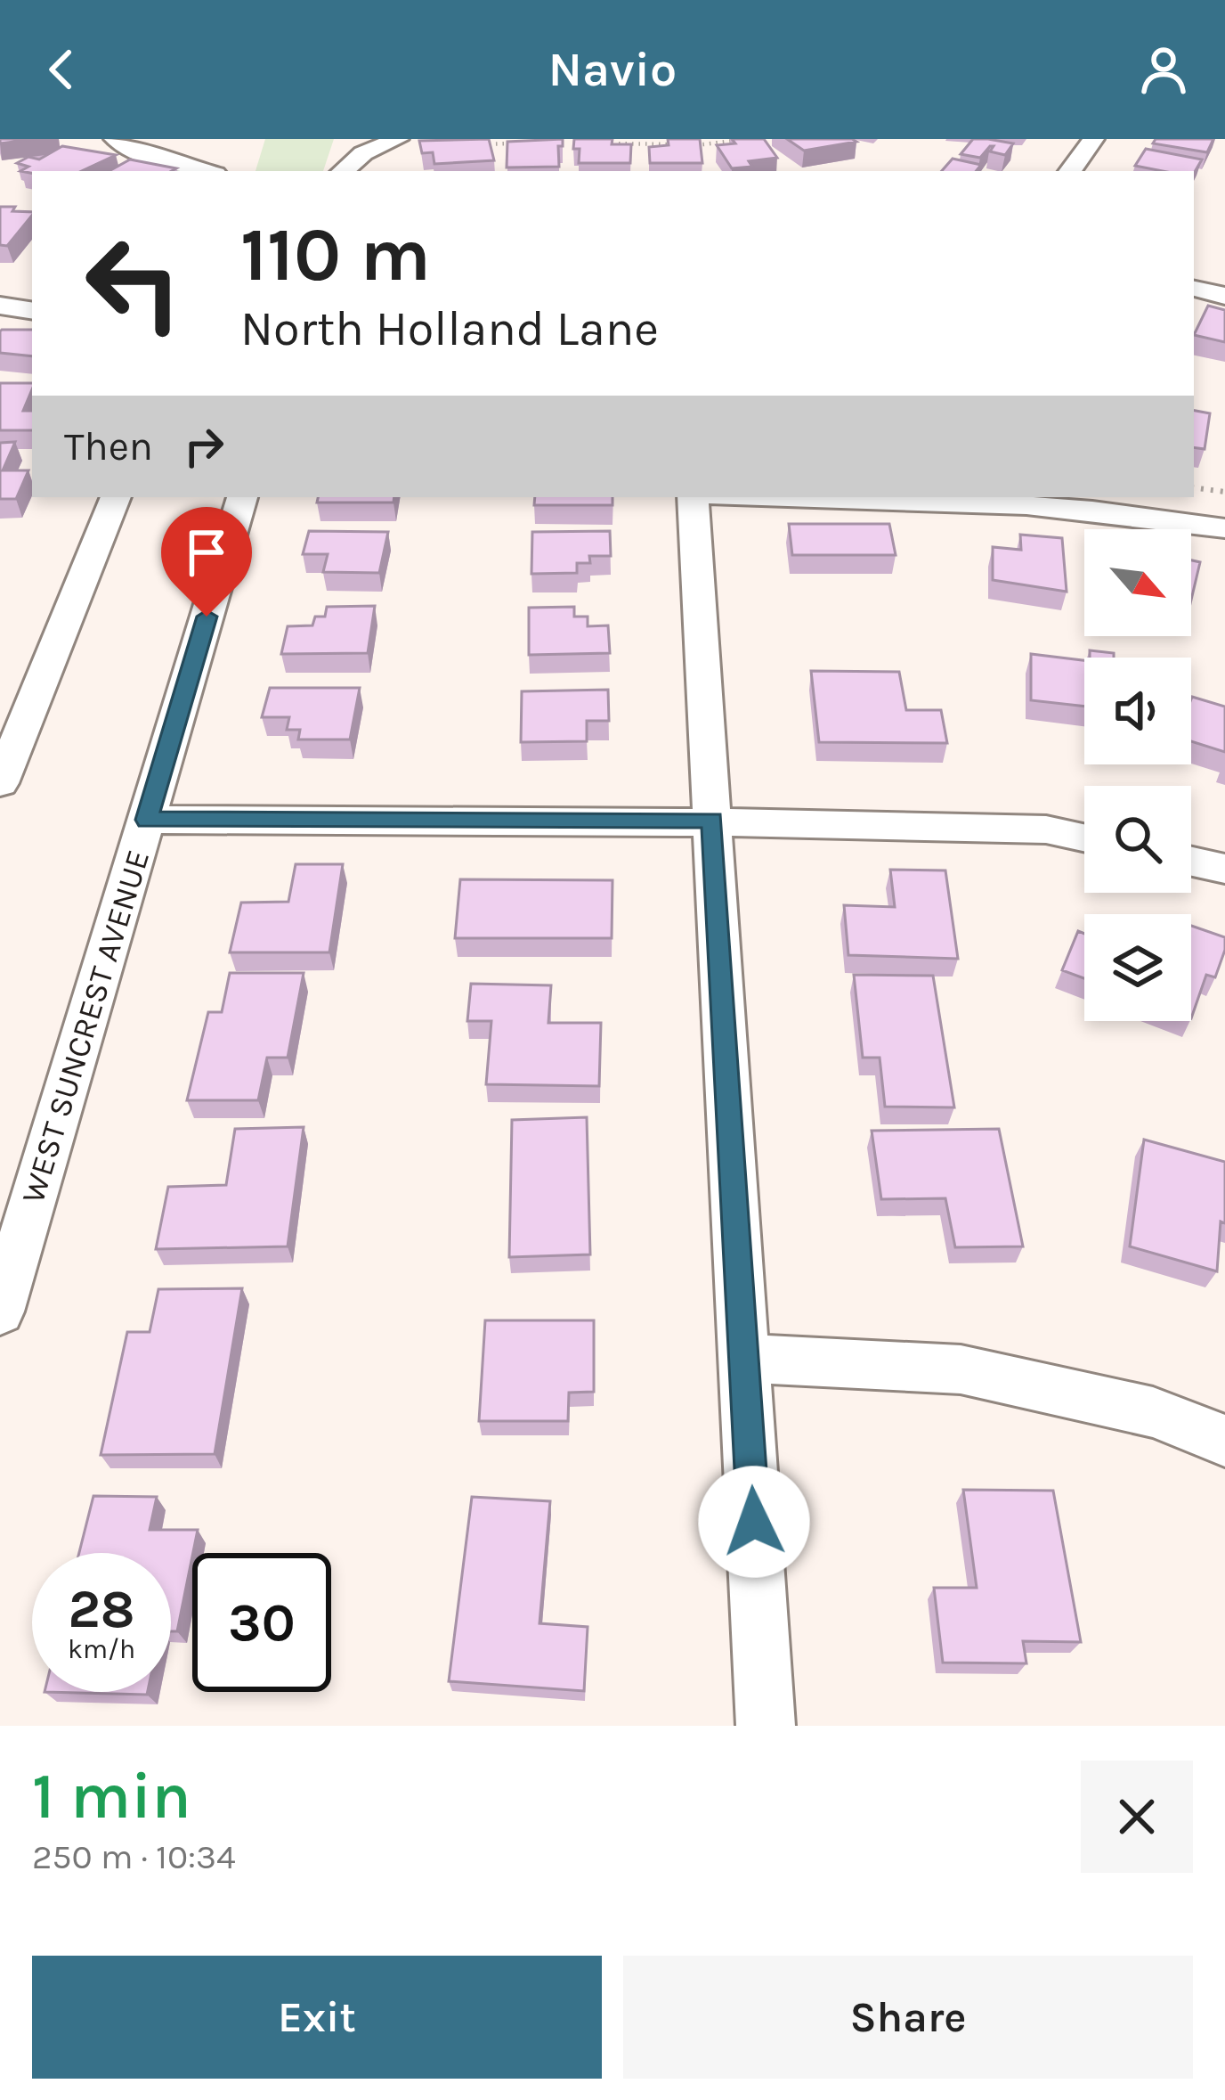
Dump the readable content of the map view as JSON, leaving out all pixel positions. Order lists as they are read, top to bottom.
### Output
{
  "streets": {
    "street": ["WEST SUNCREST AVENUE"]
  },
  "north": "bottom right",
  "page": {
    "header": "Navio",
    "turn": ["110 m", "North Holland Lane"],
    "then": "Then",
    "speed": "28 km/h",
    "limit": "30",
    "heading": ["1 min", "250 m · 10:34"],
    "buttons": ["Exit", "Share"]
  }
}
